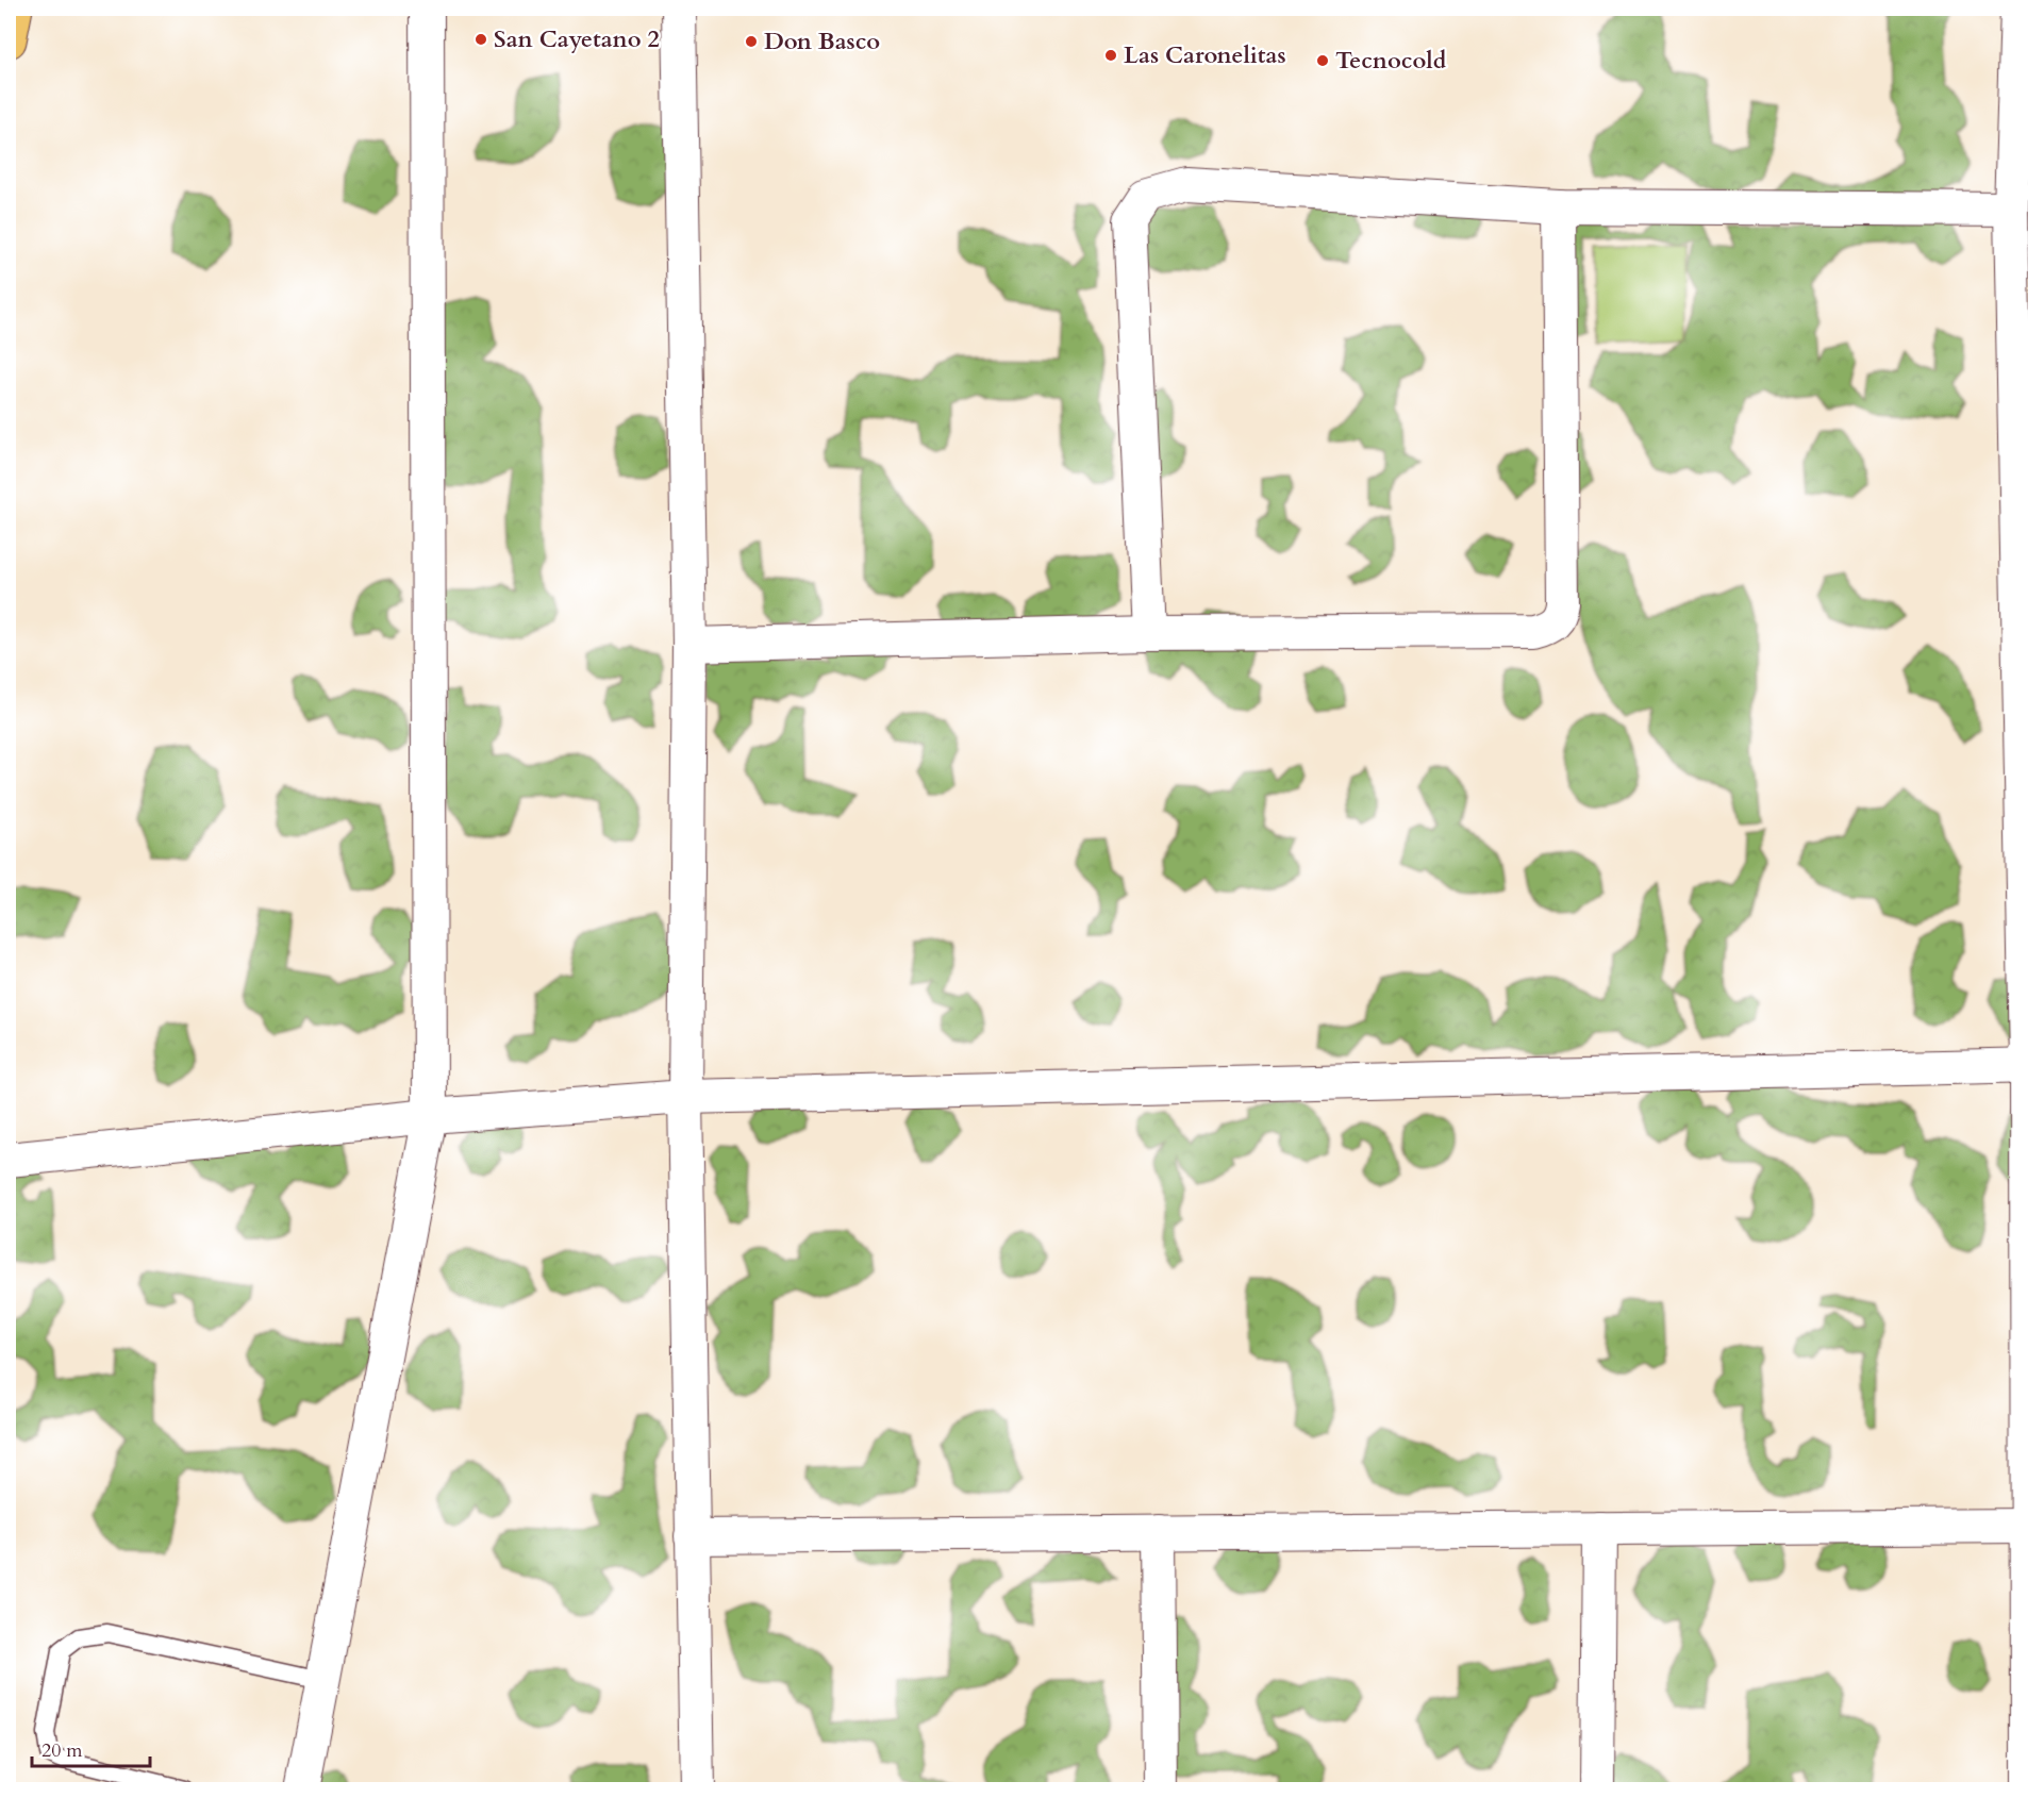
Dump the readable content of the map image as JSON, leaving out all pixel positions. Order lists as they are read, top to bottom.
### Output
{
  "places": [
    "San Cayetano 2",
    "Don Basco",
    "Las Caronelitas",
    "Tecnocold"
  ],
  "scale_bar": "20 m"
}
